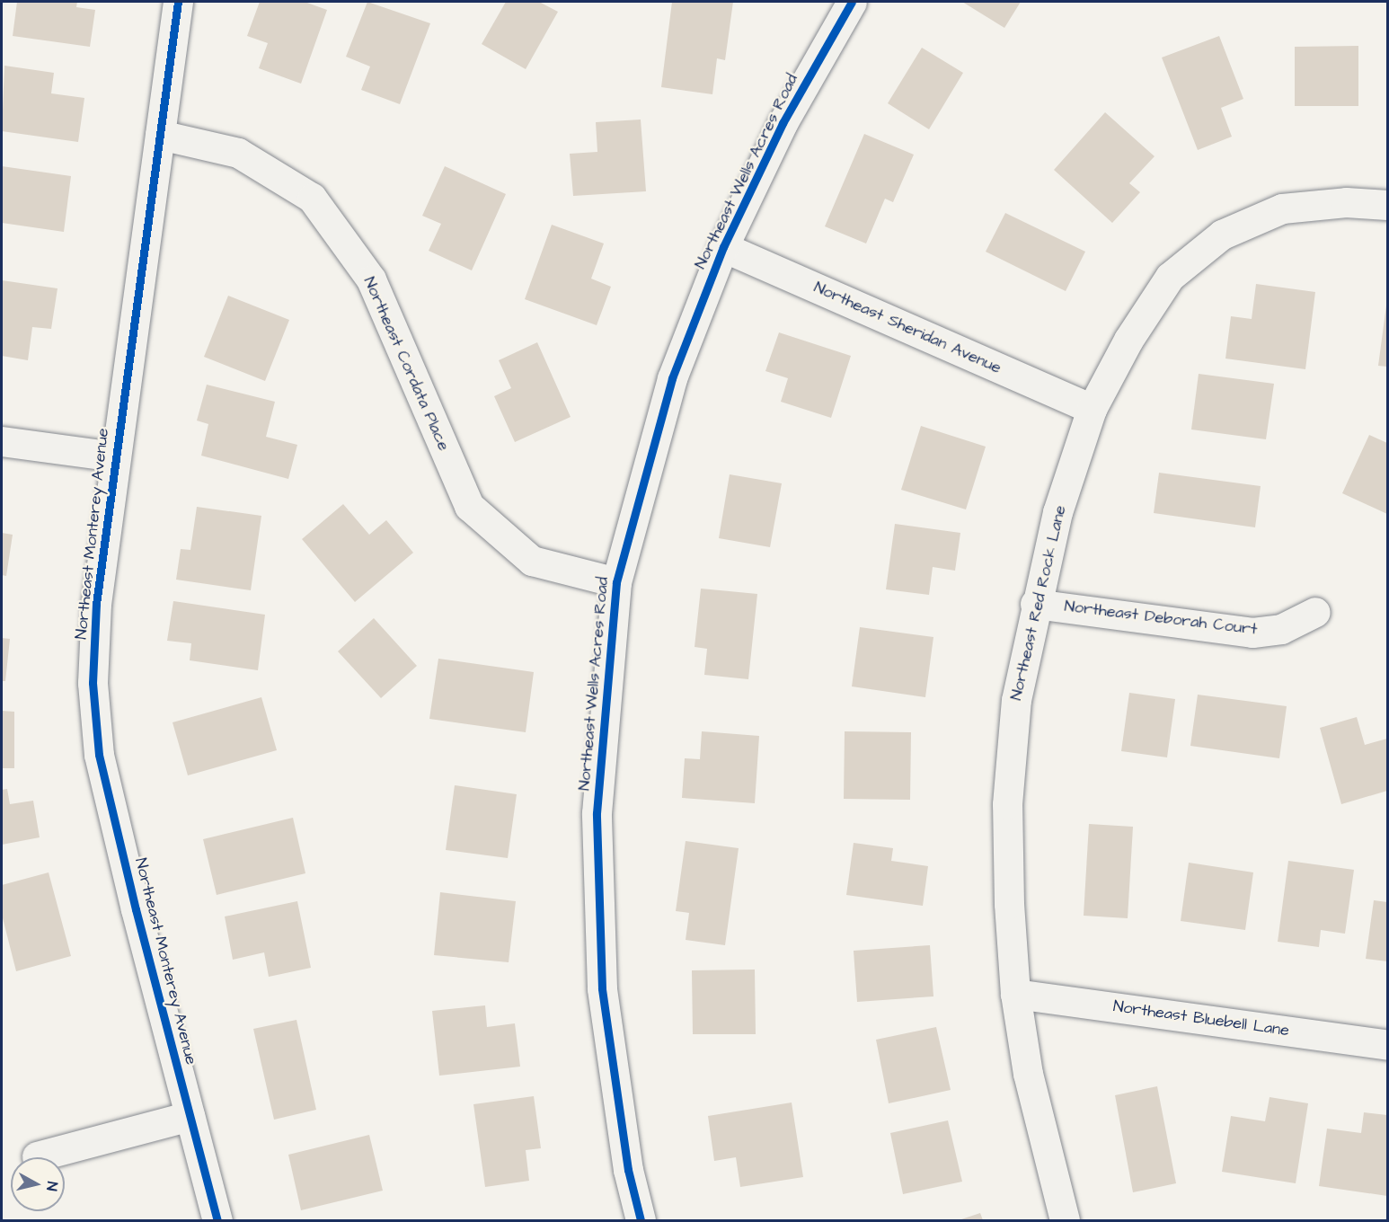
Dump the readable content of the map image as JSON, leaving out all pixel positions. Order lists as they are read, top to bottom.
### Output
{
  "streets": {
    "street": [
      "Northeast Wells Acres Road",
      "Northeast Sheridan Avenue",
      "Northeast Cordata Place",
      "Northeast Monterey Avenue",
      "Northeast Red Rock Lane",
      "Northeast Deborah Court",
      "Northeast Bluebell Lane"
    ]
  },
  "crossings": [
    ["Northeast Wells Acres Road", "Northeast Sheridan Avenue"],
    ["Northeast Wells Acres Road", "Northeast Cordata Place"],
    ["Northeast Sheridan Avenue", "Northeast Red Rock Lane"],
    ["Northeast Cordata Place", "Northeast Monterey Avenue"],
    ["Northeast Red Rock Lane", "Northeast Deborah Court"],
    ["Northeast Red Rock Lane", "Northeast Bluebell Lane"]
  ],
  "north": "right"
}
